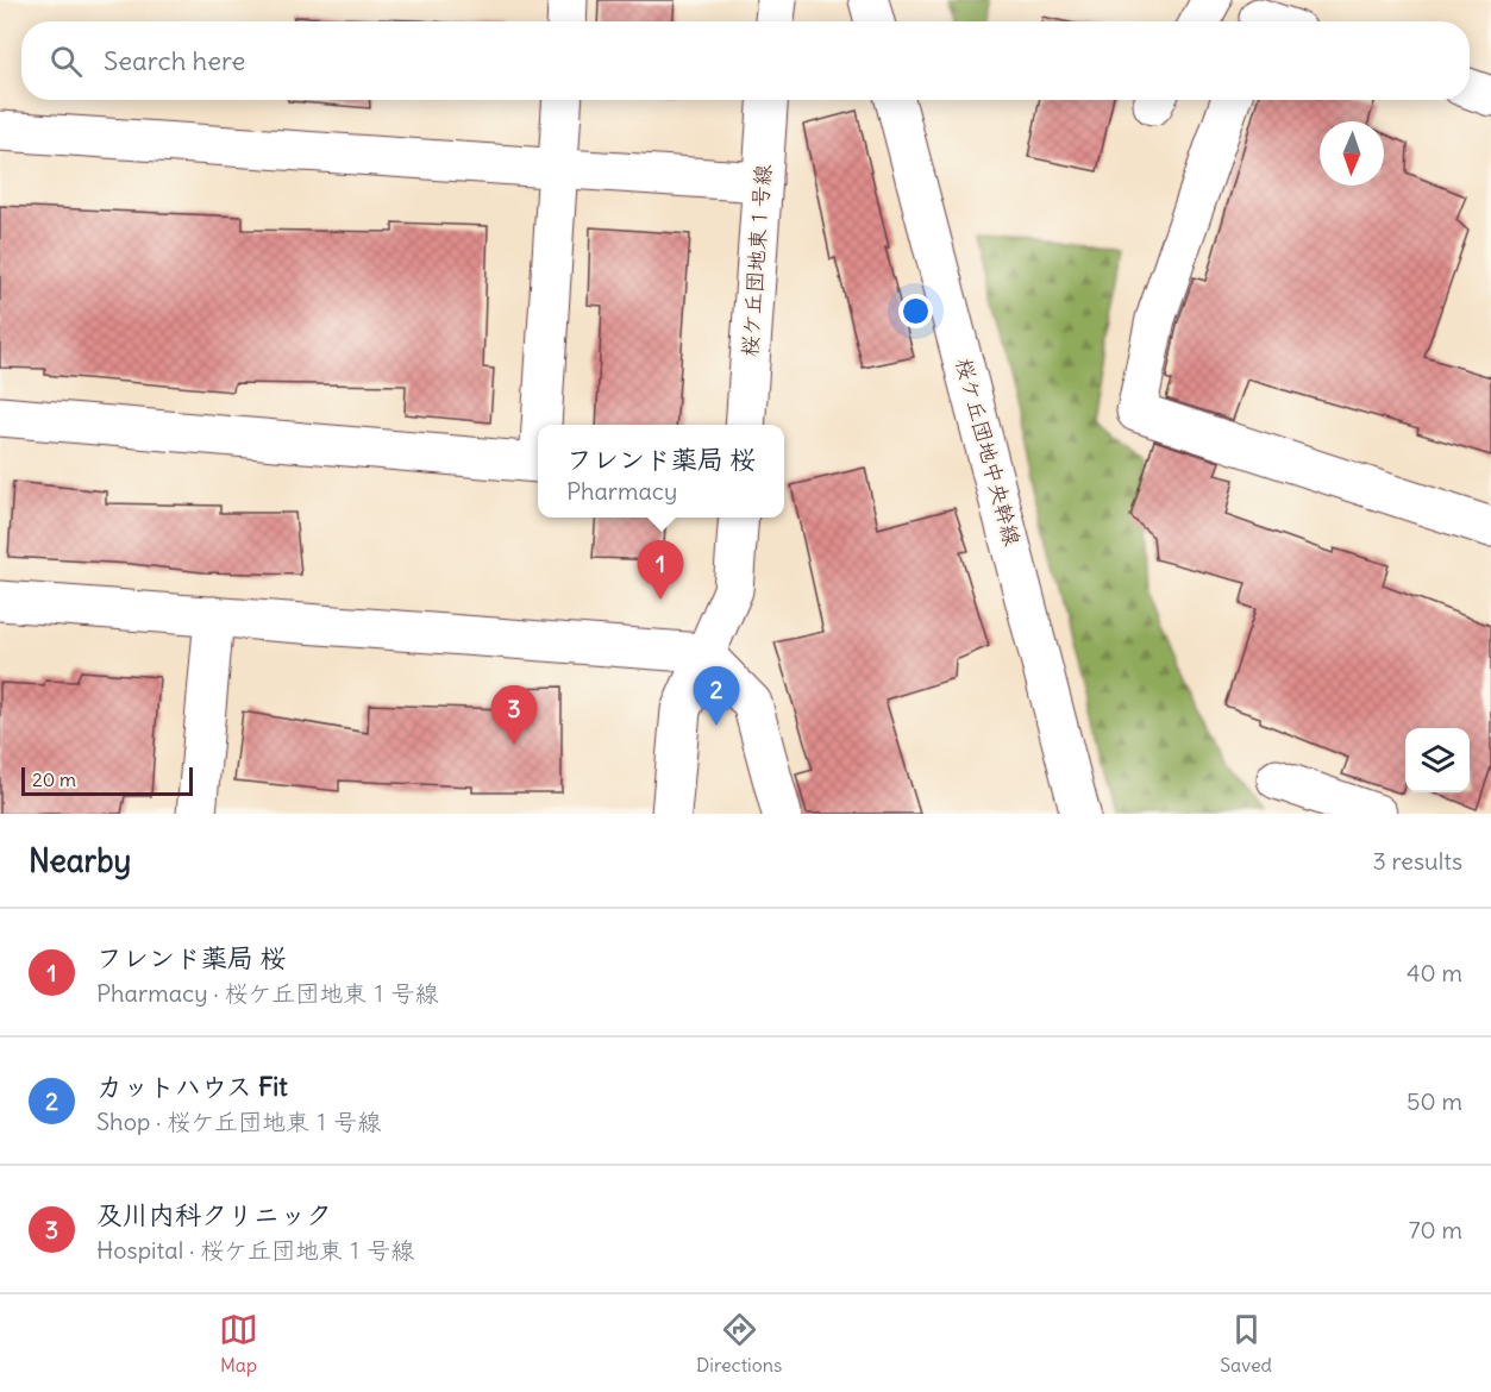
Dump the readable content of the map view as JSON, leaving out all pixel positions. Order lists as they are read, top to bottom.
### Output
{
  "streets": {
    "street": ["桜ケ丘団地東１号線", "桜ケ丘団地中央幹線"]
  },
  "scale_bar": "20 m",
  "north": "bottom",
  "page": {
    "search": "Search here",
    "popup": ["フレンド薬局 桜", "Pharmacy"],
    "pins": ["1", "2", "3"],
    "scale": "20 m",
    "heading": ["Nearby", "3 results"],
    "list": [
      {
        "mark": "1",
        "name": "フレンド薬局 桜",
        "note": "Pharmacy · 桜ケ丘団地東１号線",
        "value": "40 m"
      },
      {
        "mark": "2",
        "name": "カットハウス Fit",
        "note": "Shop · 桜ケ丘団地東１号線",
        "value": "50 m"
      },
      {
        "mark": "3",
        "name": "及川内科クリニック",
        "note": "Hospital · 桜ケ丘団地東１号線",
        "value": "70 m"
      }
    ],
    "nav": ["Map", "Directions", "Saved"]
  }
}
